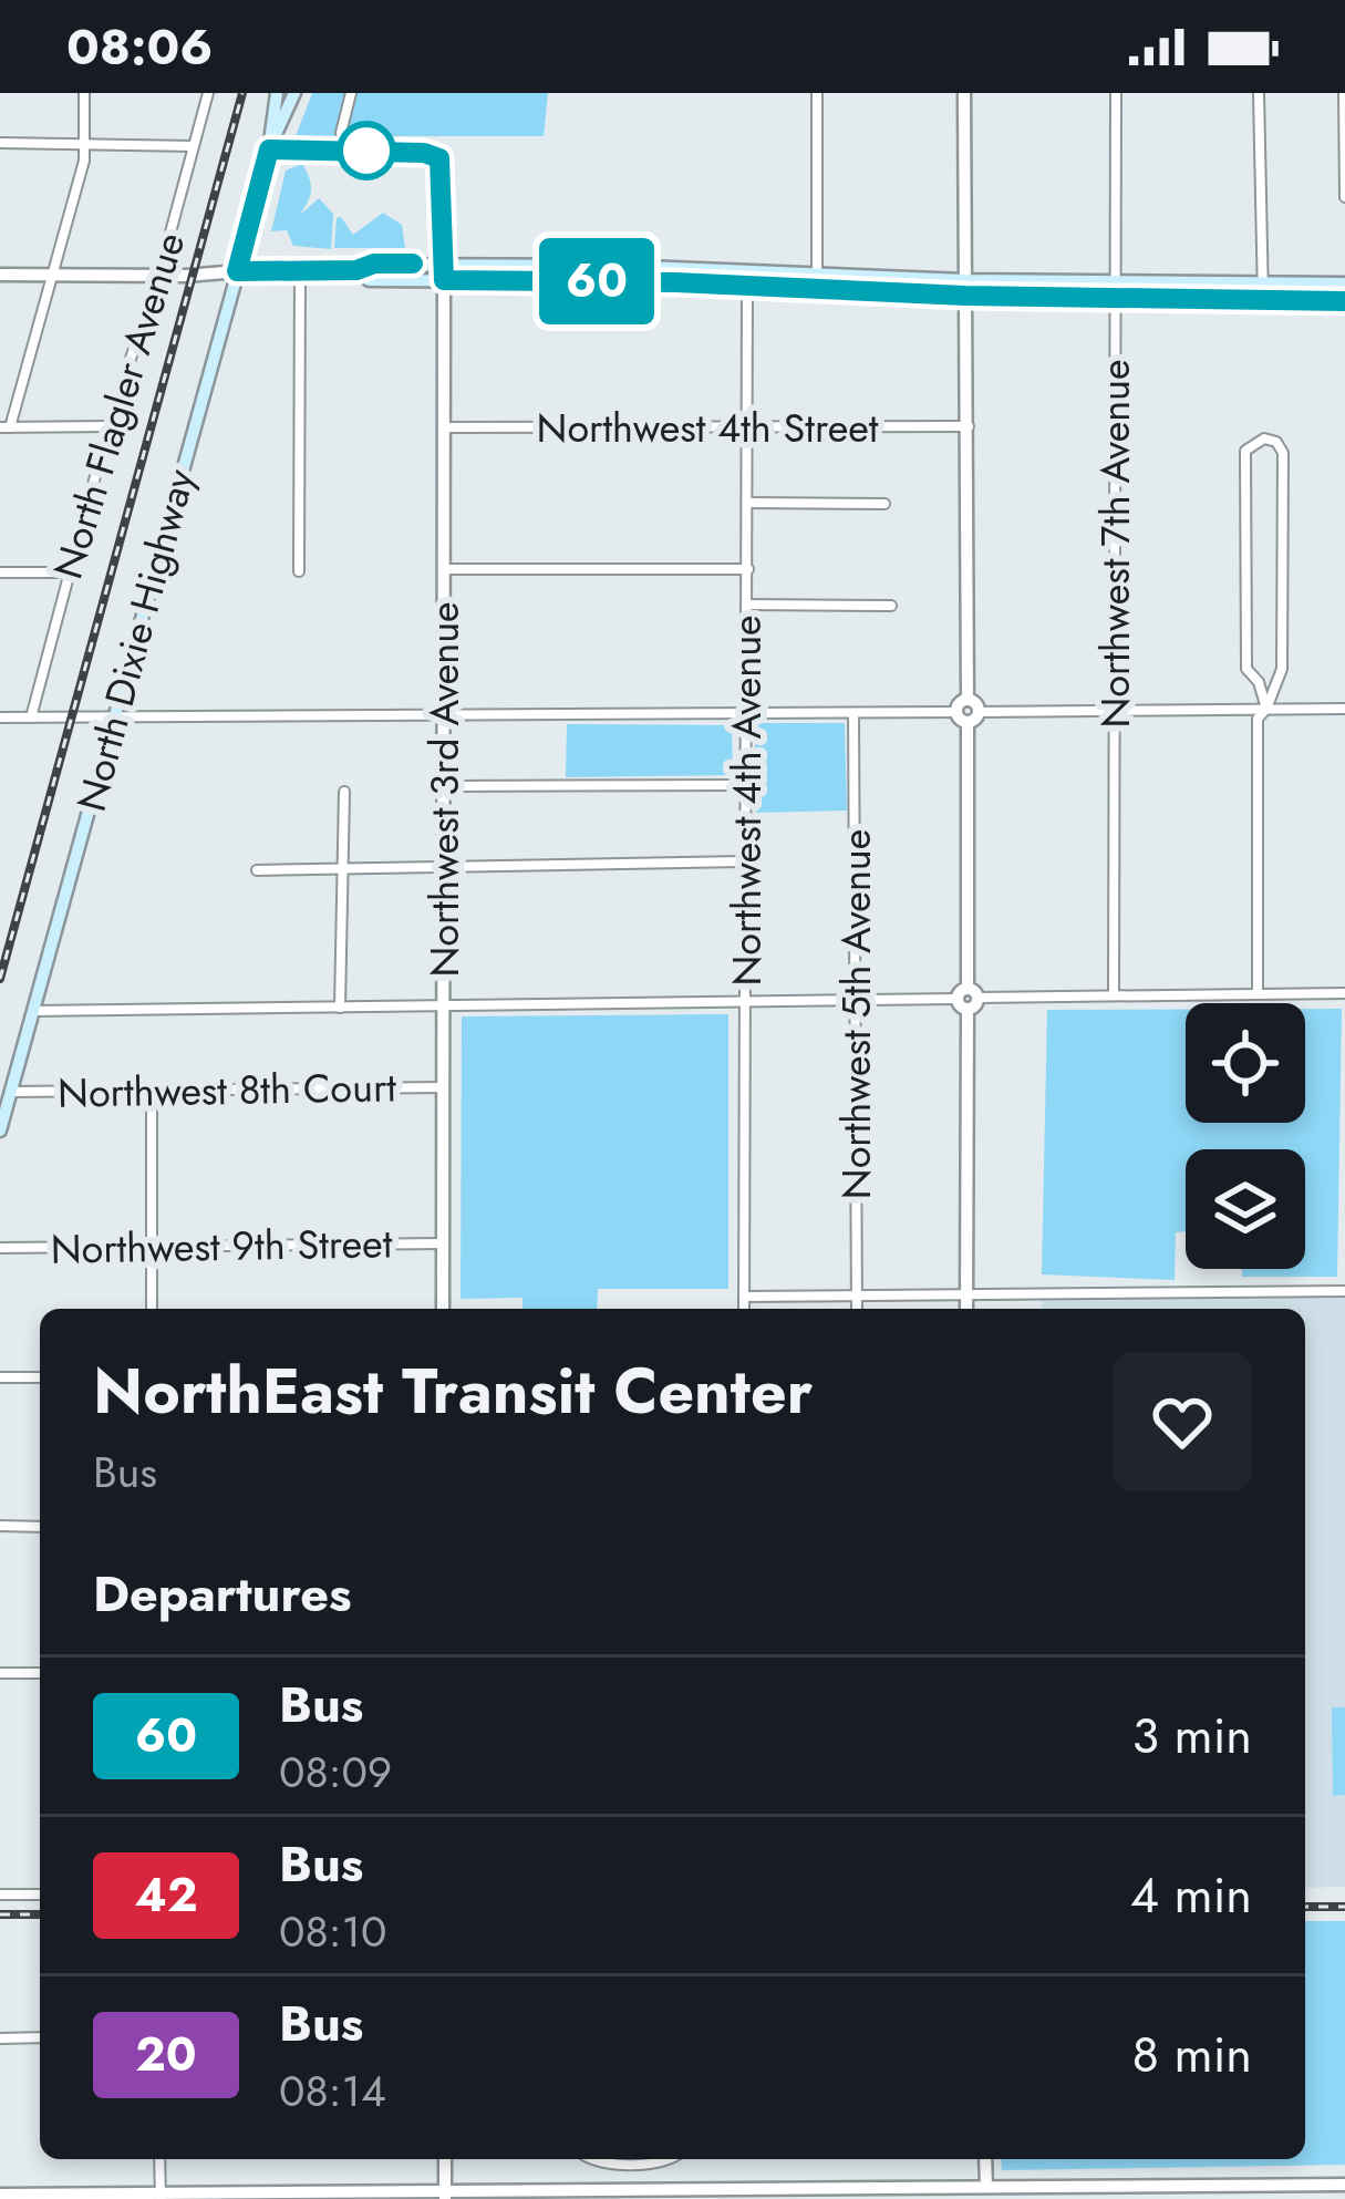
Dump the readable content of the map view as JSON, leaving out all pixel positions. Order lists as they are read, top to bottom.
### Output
{
  "streets": {
    "main road": ["North Dixie Highway"],
    "street": [
      "North Flagler Avenue",
      "Northwest 4th Street",
      "Northwest 7th Avenue",
      "Northwest 3rd Avenue",
      "Northwest 4th Avenue",
      "Northwest 5th Avenue",
      "Northwest 8th Court",
      "Northwest 9th Street"
    ]
  },
  "crossings": [
    ["Northwest 4th Street", "Northwest 3rd Avenue"],
    ["Northwest 4th Street", "Northwest 4th Avenue"],
    ["North Dixie Highway", "Northwest 8th Court"],
    ["Northwest 3rd Avenue", "Northwest 8th Court"],
    ["Northwest 3rd Avenue", "Northwest 9th Street"]
  ],
  "lines": ["bus line 60"],
  "page": {
    "status": "08:06",
    "on_map": "60",
    "heading": [
      ["NorthEast Transit Center", "Bus"],
      "Departures"
    ],
    "list": [
      {
        "mark": "60",
        "name": "Bus",
        "note": "08:09",
        "value": "3 min"
      },
      {
        "mark": "42",
        "name": "Bus",
        "note": "08:10",
        "value": "4 min"
      },
      {
        "mark": "20",
        "name": "Bus",
        "note": "08:14",
        "value": "8 min"
      }
    ]
  }
}
